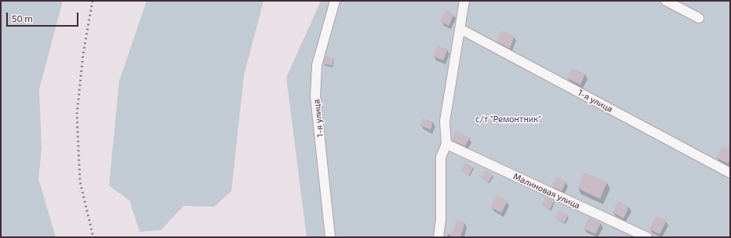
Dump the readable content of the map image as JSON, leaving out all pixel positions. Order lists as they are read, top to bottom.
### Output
{
  "streets": {
    "street": ["1-я улица", "Малиновая улица"]
  },
  "parks": ["с/т \"Ремонтник\""],
  "scale_bar": "50 m"
}
